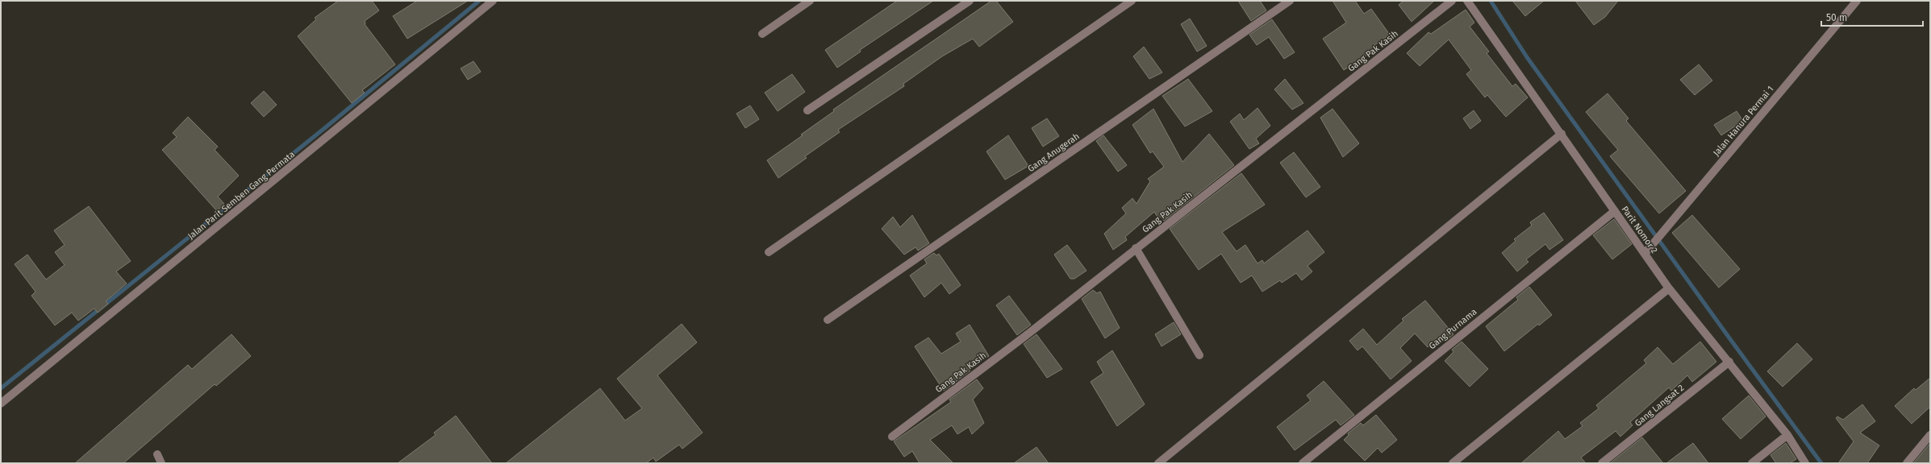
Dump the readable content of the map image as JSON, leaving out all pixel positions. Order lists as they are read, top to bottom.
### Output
{
  "streets": {
    "street": [
      "Gang Pak Kasih",
      "Jalan Hanura Permai 1",
      "Gang Anugerah",
      "Jalan Parit Semben Gang Permata",
      "Parit Nomor 2",
      "Gang Purnama",
      "Gang Langsat 2"
    ]
  },
  "crossings": [
    ["Jalan Hanura Permai 1", "Parit Nomor 2"],
    ["Parit Nomor 2", "Gang Purnama"],
    ["Parit Nomor 2", "Gang Langsat 2"]
  ],
  "scale_bar": "50 m"
}
